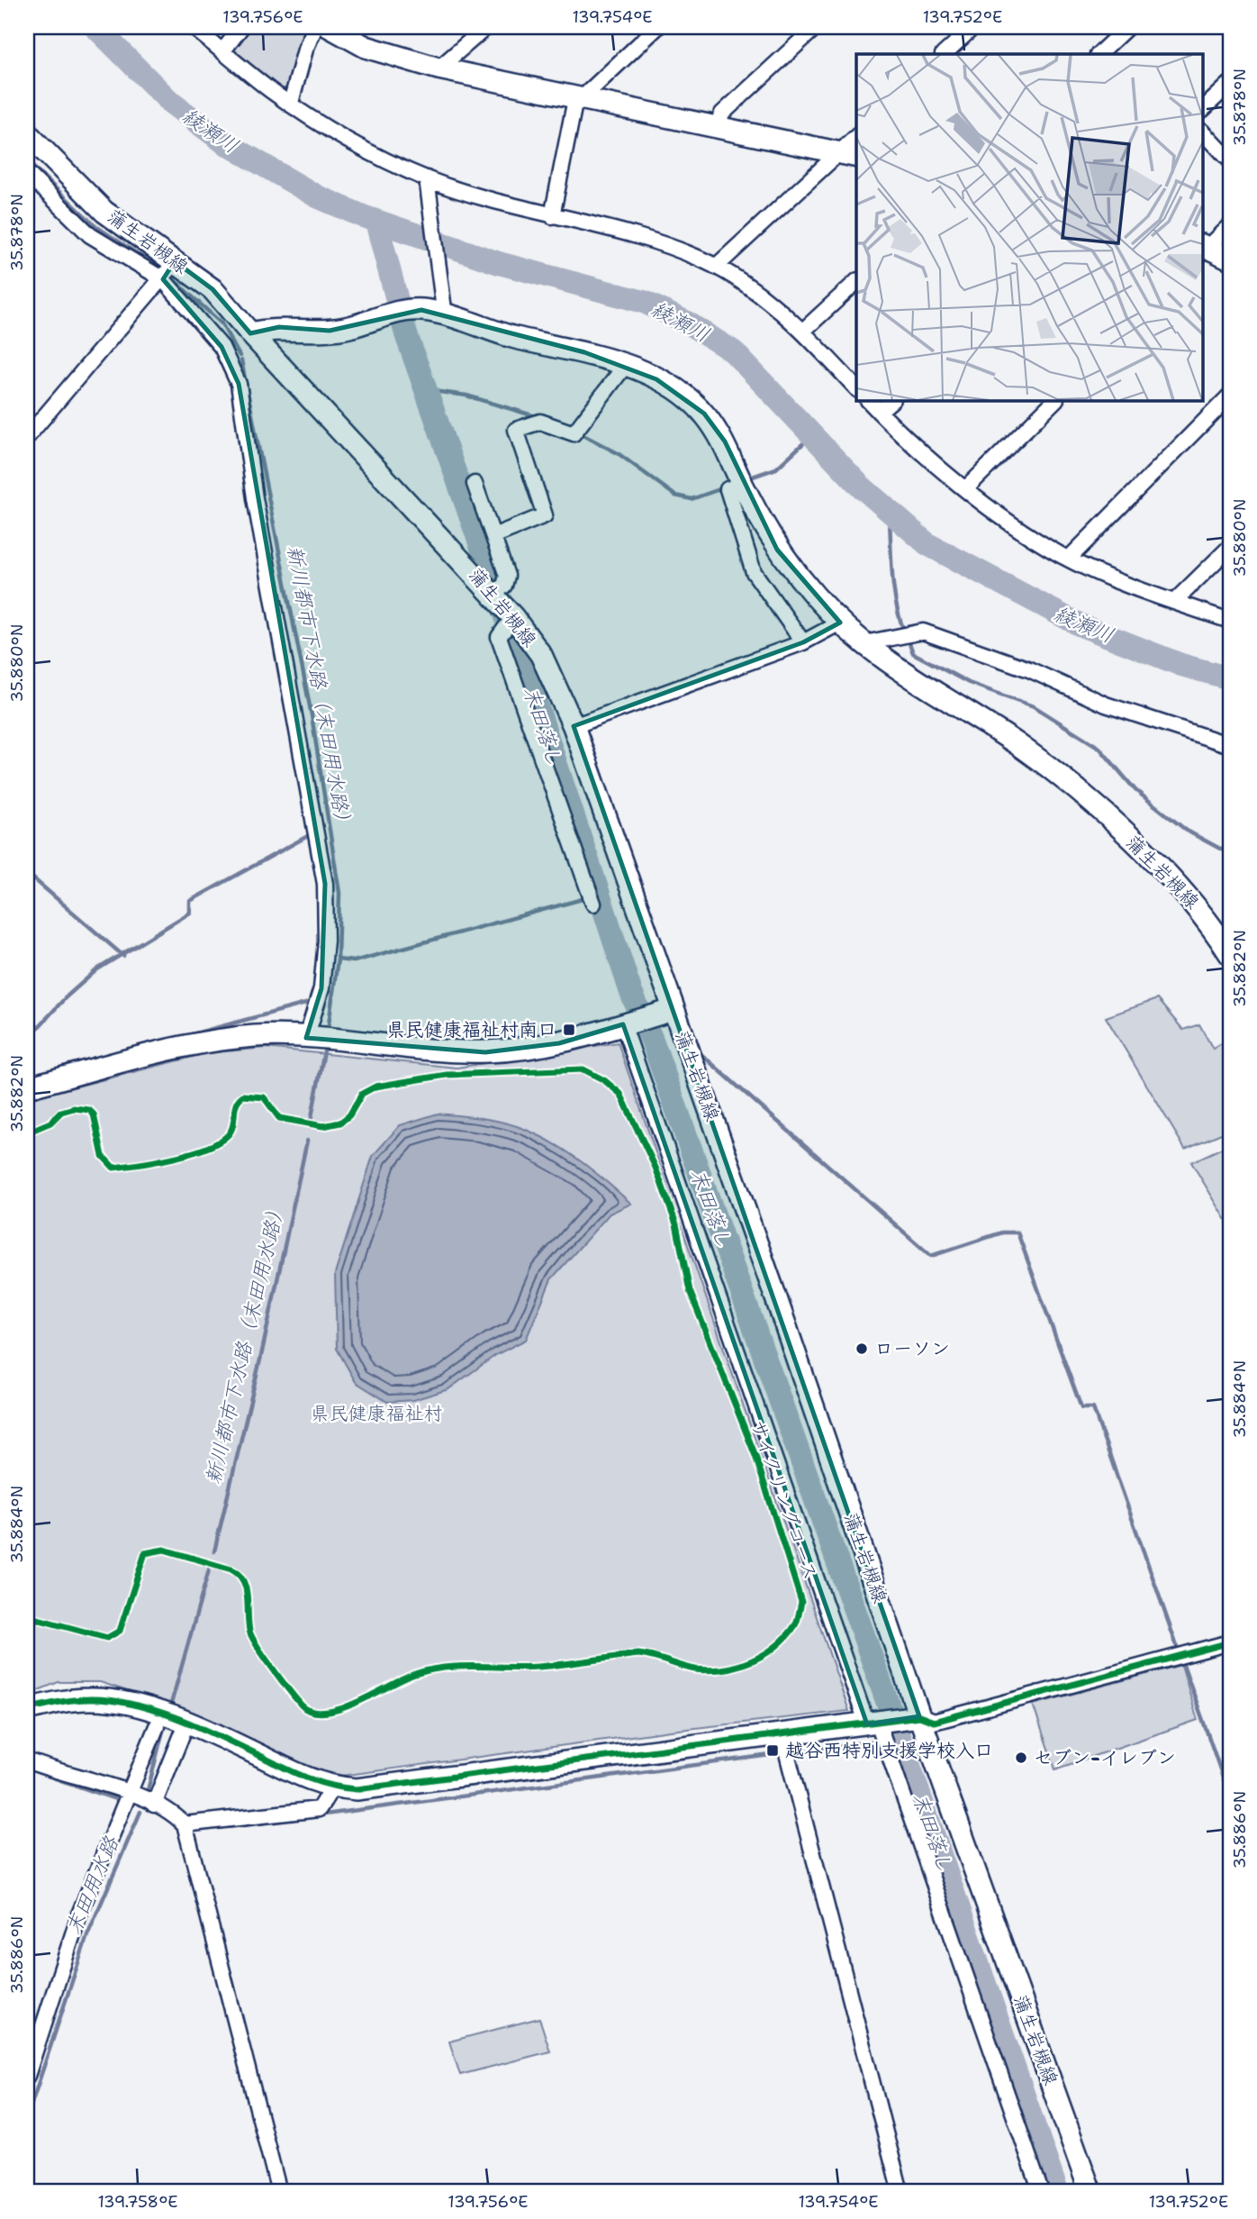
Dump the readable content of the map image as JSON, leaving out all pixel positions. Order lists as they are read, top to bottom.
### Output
{
  "streets": {
    "main road": ["蒲生岩槻線"],
    "cycle path": ["サイクリングコース"]
  },
  "water": [
    "綾瀬川",
    "新川都市下水路（末田用水路）",
    "末田落し",
    "末田用水路"
  ],
  "parks": ["県民健康福祉村"],
  "places": {
    "transit": ["県民健康福祉村南口", "越谷西特別支援学校入口"],
    "other": ["ローソン", "セブン-イレブン"]
  },
  "coordinates": [
    "139.756°E",
    "139.754°E",
    "139.752°E",
    "35.878°N",
    "35.880°N",
    "35.882°N",
    "35.884°N",
    "35.886°N",
    "139.758°E"
  ]
}
